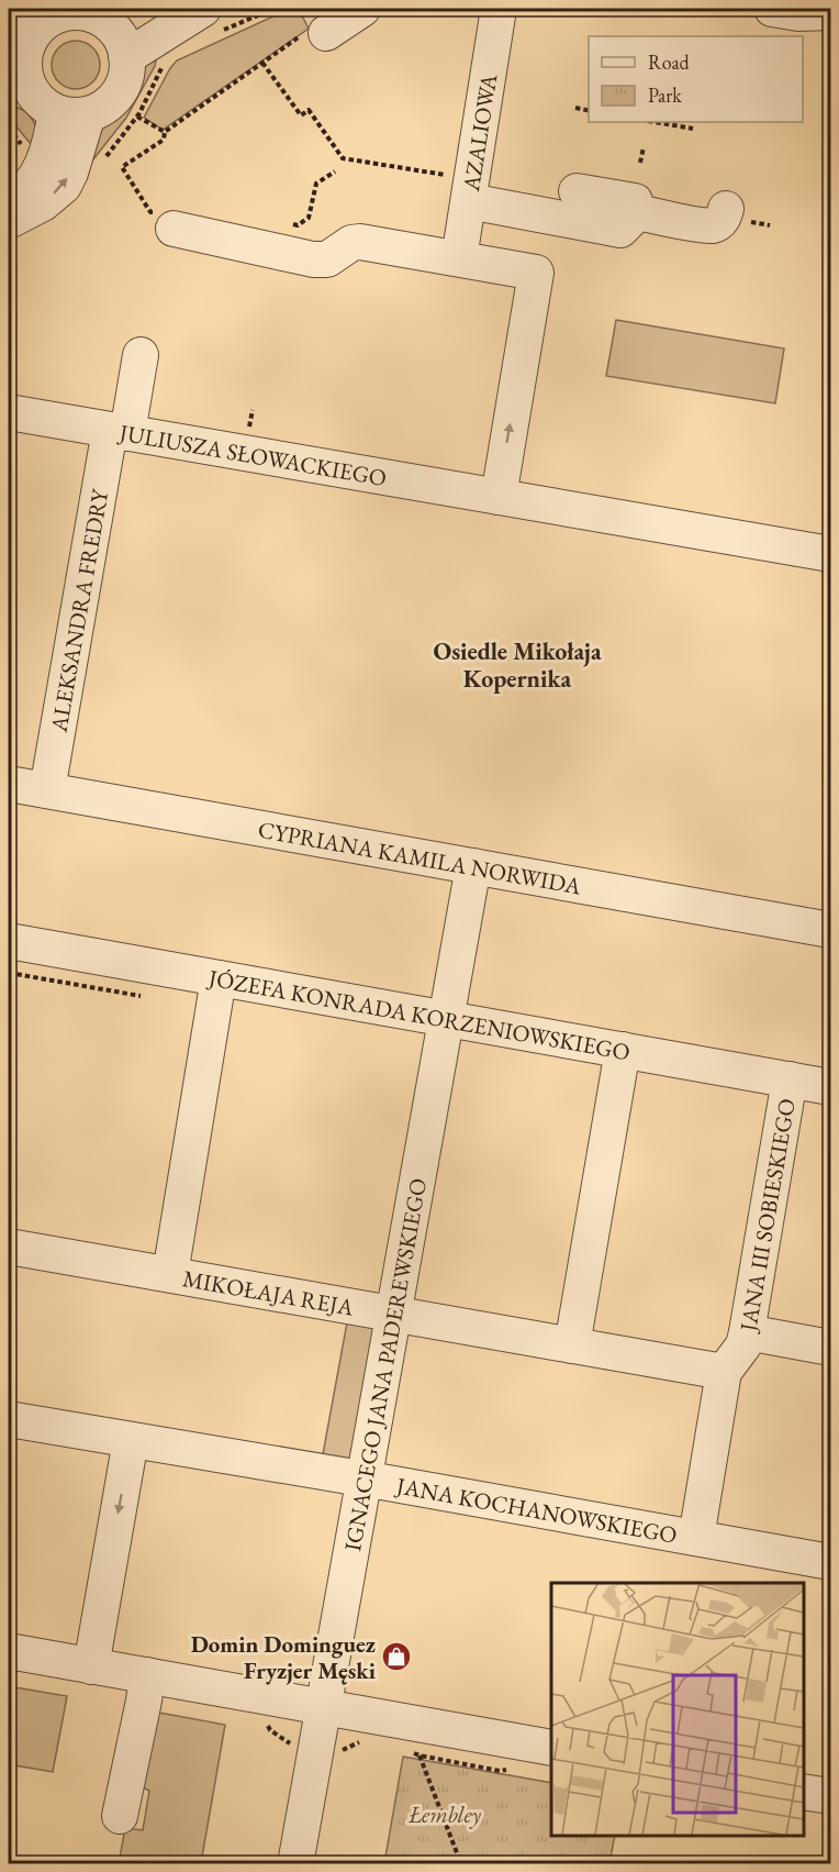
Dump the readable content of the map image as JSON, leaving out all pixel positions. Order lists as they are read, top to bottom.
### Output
{
  "streets": {
    "street": [
      "AZALIOWA",
      "JULIUSZA SŁOWACKIEGO",
      "ALEKSANDRA FREDRY",
      "CYPRIANA KAMILA NORWIDA",
      "JÓZEFA KONRADA KORZENIOWSKIEGO",
      "JANA III SOBIESKIEGO",
      "MIKOŁAJA REJA",
      "IGNACEGO JANA PADEREWSKIEGO",
      "JANA KOCHANOWSKIEGO"
    ]
  },
  "crossings": [
    ["JULIUSZA SŁOWACKIEGO", "ALEKSANDRA FREDRY"],
    ["ALEKSANDRA FREDRY", "CYPRIANA KAMILA NORWIDA"],
    ["CYPRIANA KAMILA NORWIDA", "IGNACEGO JANA PADEREWSKIEGO"],
    ["JÓZEFA KONRADA KORZENIOWSKIEGO", "JANA III SOBIESKIEGO"],
    ["JÓZEFA KONRADA KORZENIOWSKIEGO", "IGNACEGO JANA PADEREWSKIEGO"],
    ["JANA III SOBIESKIEGO", "MIKOŁAJA REJA"],
    ["JANA III SOBIESKIEGO", "JANA KOCHANOWSKIEGO"],
    ["MIKOŁAJA REJA", "IGNACEGO JANA PADEREWSKIEGO"],
    ["IGNACEGO JANA PADEREWSKIEGO", "JANA KOCHANOWSKIEGO"]
  ],
  "districts": ["Osiedle Mikołaja Kopernika"],
  "parks": ["Łembley"],
  "places": {
    "shop": ["Domin Dominguez Fryzjer Męski"]
  },
  "legend": ["Road", "Park"]
}
